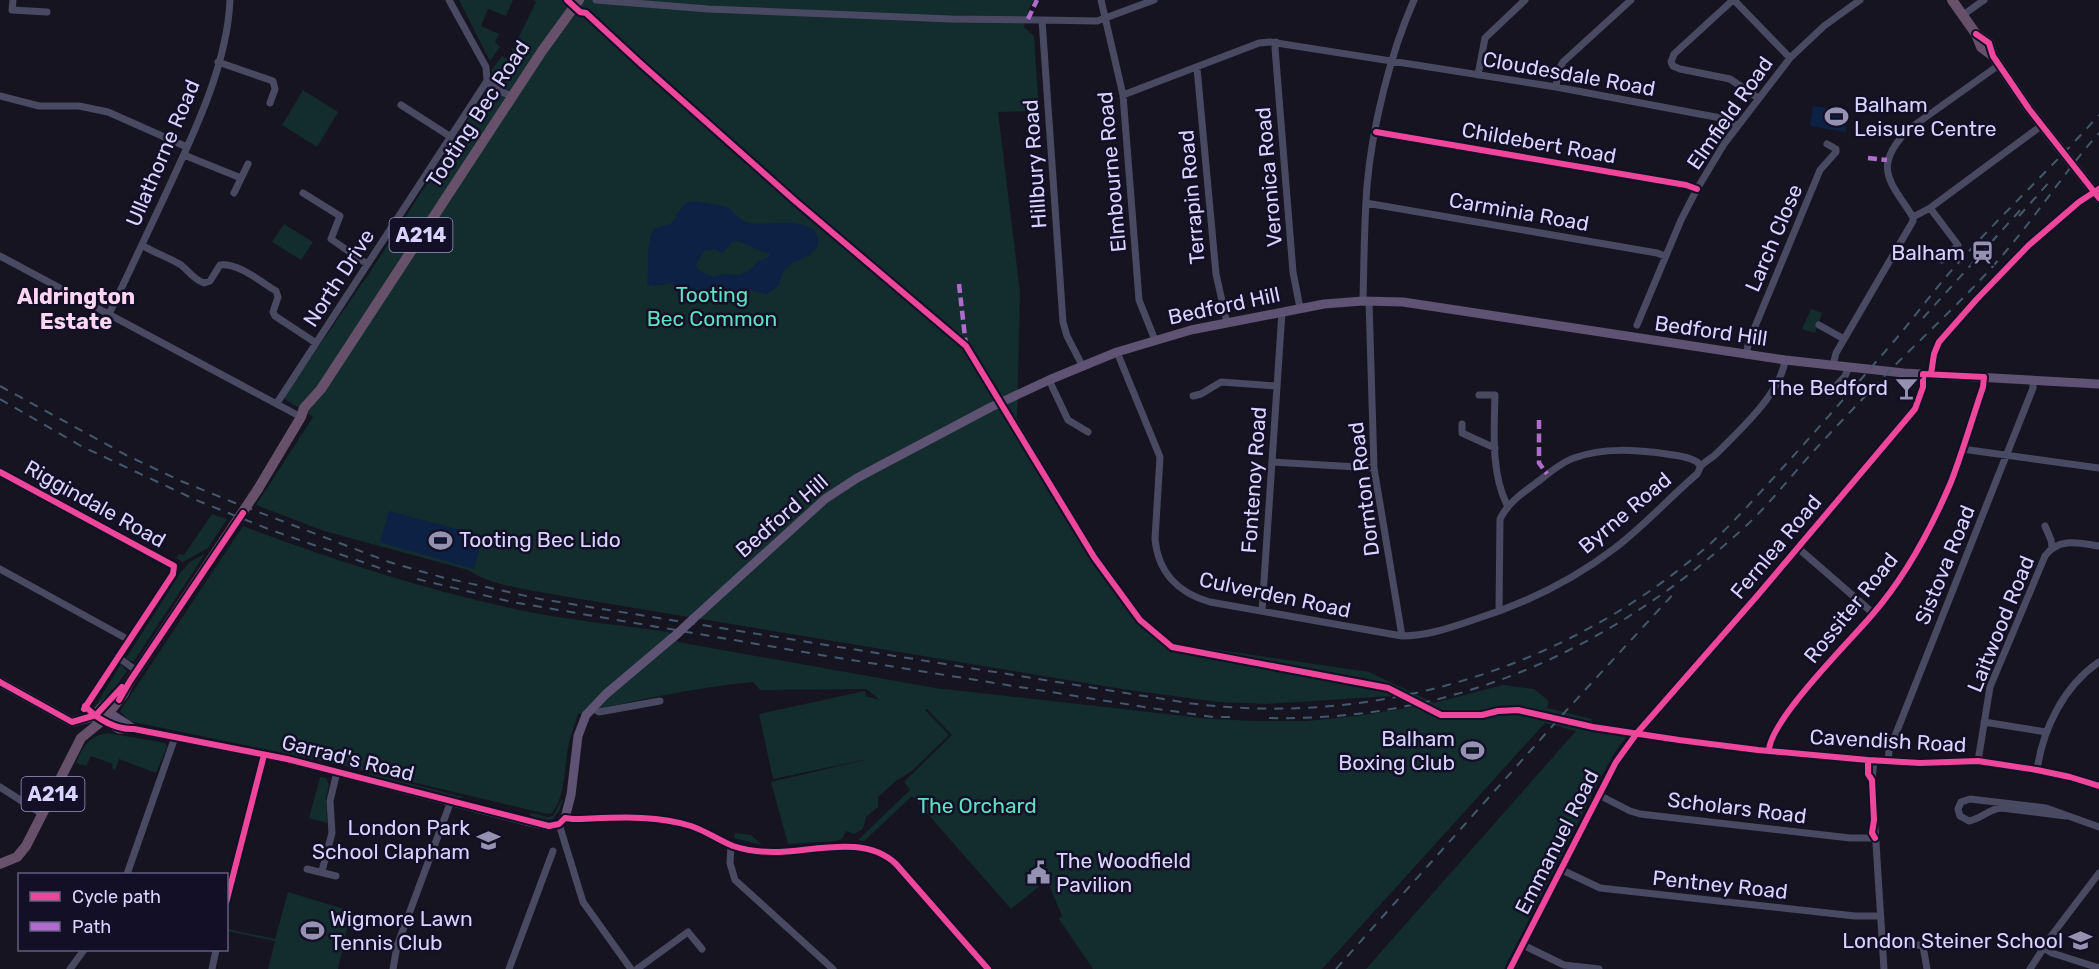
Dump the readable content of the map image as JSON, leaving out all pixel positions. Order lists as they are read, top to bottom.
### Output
{
  "streets": {
    "highway": ["Tooting Bec Road", "A214"],
    "main road": ["Bedford Hill", "Garrad's Road"],
    "street": [
      "Cloudesdale Road",
      "Elmfield Road",
      "Childebert Road",
      "Ullathorne Road",
      "Hillbury Road",
      "Elmbourne Road",
      "Veronica Road",
      "Terrapin Road",
      "Carminia Road",
      "Larch Close",
      "North Drive",
      "Fontenoy Road",
      "Dornton Road",
      "Riggindale Road",
      "Byrne Road",
      "Fernlea Road",
      "Sistova Road",
      "Culverden Road",
      "Rossiter Road",
      "Laitwood Road",
      "Cavendish Road",
      "Scholars Road",
      "Emmanuel Road",
      "Pentney Road"
    ]
  },
  "crossings": [
    ["Cloudesdale Road", "Elmfield Road"],
    ["Cloudesdale Road", "Veronica Road"],
    ["Cloudesdale Road", "Dornton Road"],
    ["Elmfield Road", "Childebert Road"],
    ["Elmfield Road", "Carminia Road"],
    ["Tooting Bec Road", "A214"],
    ["Tooting Bec Road", "Garrad's Road"],
    ["Childebert Road", "Dornton Road"],
    ["Hillbury Road", "Bedford Hill"],
    ["Elmbourne Road", "Bedford Hill"],
    ["Veronica Road", "Bedford Hill"],
    ["Terrapin Road", "Bedford Hill"],
    ["Carminia Road", "Dornton Road"],
    ["A214", "Garrad's Road"],
    ["Larch Close", "Bedford Hill"],
    ["Bedford Hill", "Fontenoy Road"],
    ["Bedford Hill", "Dornton Road"],
    ["Bedford Hill", "Byrne Road"],
    ["Bedford Hill", "Fernlea Road"],
    ["Bedford Hill", "Sistova Road"],
    ["Bedford Hill", "Culverden Road"],
    ["Bedford Hill", "Rossiter Road"],
    ["Bedford Hill", "Garrad's Road"],
    ["Fontenoy Road", "Culverden Road"],
    ["Dornton Road", "Byrne Road"],
    ["Dornton Road", "Culverden Road"],
    ["Byrne Road", "Culverden Road"],
    ["Fernlea Road", "Cavendish Road"],
    ["Fernlea Road", "Emmanuel Road"],
    ["Sistova Road", "Cavendish Road"],
    ["Rossiter Road", "Cavendish Road"],
    ["Laitwood Road", "Cavendish Road"],
    ["Cavendish Road", "Emmanuel Road"],
    ["Scholars Road", "Emmanuel Road"],
    ["Emmanuel Road", "Pentney Road"]
  ],
  "districts": ["Aldrington Estate"],
  "parks": ["Tooting Bec Common", "The Orchard"],
  "places": {
    "sports": [
      "Balham Leisure Centre",
      "Tooting Bec Lido",
      "Balham Boxing Club",
      "Wigmore Lawn Tennis Club"
    ],
    "station": ["Balham"],
    "bar": ["The Bedford"],
    "school or university": ["London Park School Clapham", "London Steiner School"],
    "public building": ["The Woodfield Pavilion"]
  },
  "legend": ["Cycle path", "Path"]
}
